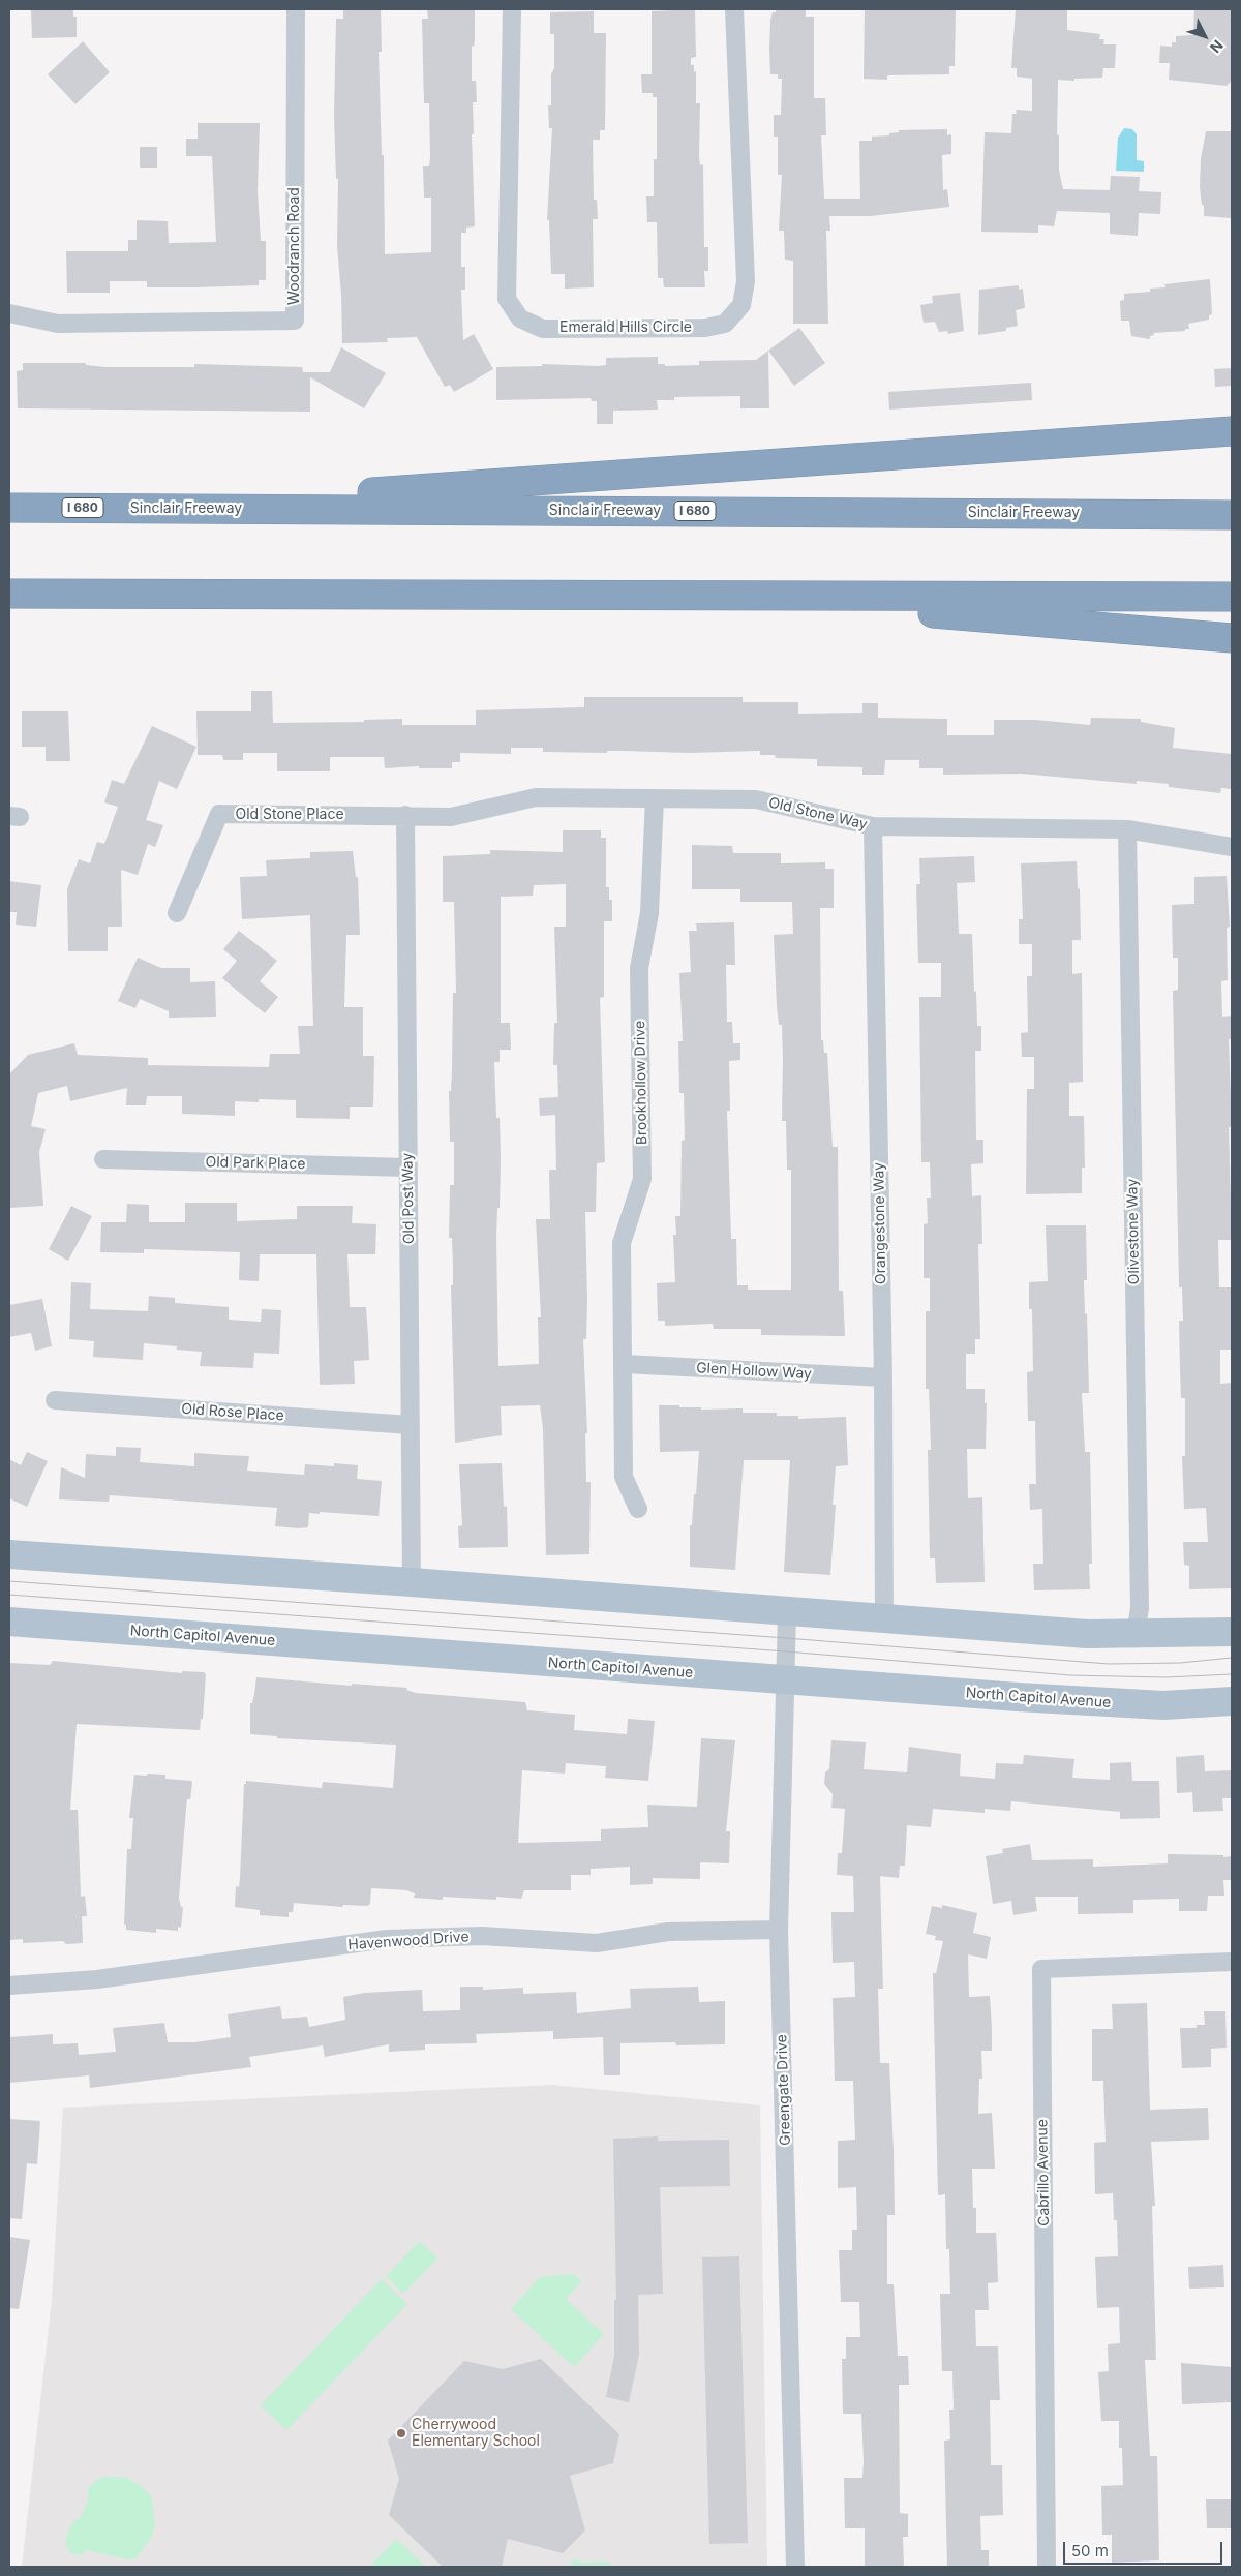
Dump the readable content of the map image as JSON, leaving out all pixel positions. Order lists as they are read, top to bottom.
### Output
{
  "streets": {
    "highway": ["I 680", "Sinclair Freeway"],
    "main road": ["North Capitol Avenue"],
    "street": [
      "Woodranch Road",
      "Emerald Hills Circle",
      "Old Stone Way",
      "Old Stone Place",
      "Brookhollow Drive",
      "Old Park Place",
      "Old Post Way",
      "Orangestone Way",
      "Olivestone Way",
      "Glen Hollow Way",
      "Old Rose Place",
      "Havenwood Drive",
      "Greengate Drive",
      "Cabrillo Avenue"
    ]
  },
  "crossings": [
    ["Old Stone Way", "Old Stone Place"],
    ["Old Stone Way", "Brookhollow Drive"],
    ["Old Stone Way", "Old Post Way"],
    ["Old Stone Way", "Orangestone Way"],
    ["Old Stone Way", "Olivestone Way"],
    ["Old Stone Place", "Old Post Way"],
    ["Brookhollow Drive", "Glen Hollow Way"],
    ["Old Park Place", "Old Post Way"],
    ["Old Post Way", "Old Rose Place"],
    ["Orangestone Way", "Glen Hollow Way"],
    ["North Capitol Avenue", "Greengate Drive"],
    ["Havenwood Drive", "Greengate Drive"]
  ],
  "places": ["Cherrywood Elementary School"],
  "scale_bar": "50 m",
  "north": "bottom right"
}
